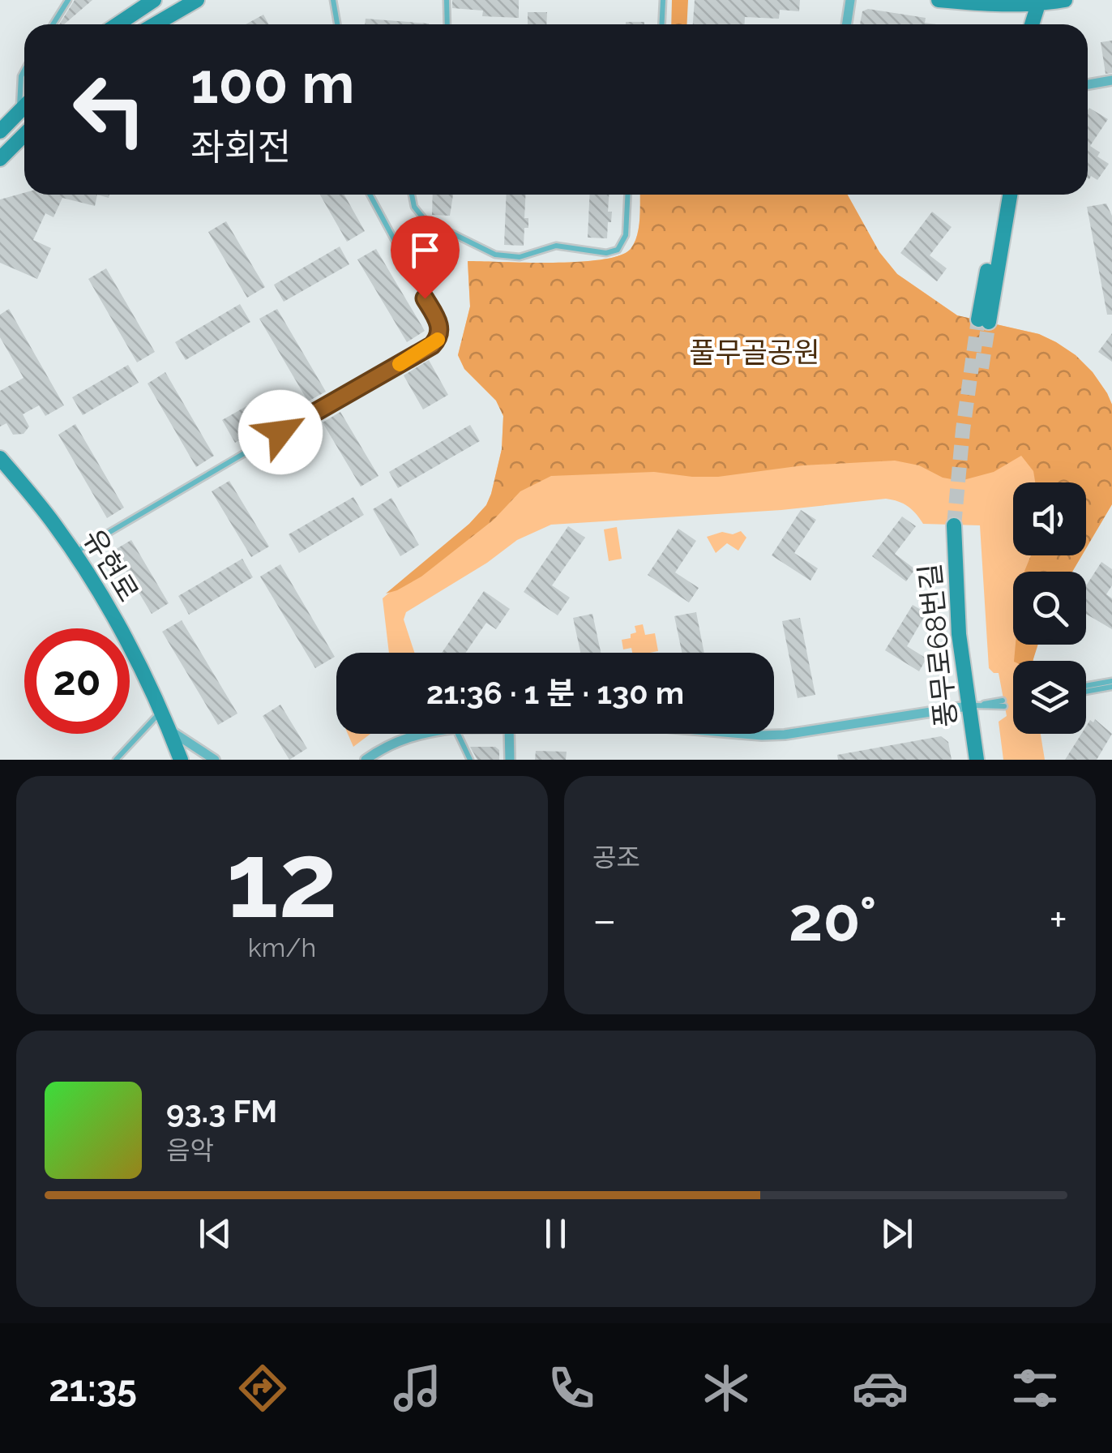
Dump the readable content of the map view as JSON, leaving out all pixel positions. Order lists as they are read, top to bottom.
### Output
{
  "streets": {
    "street": ["유현로", "풍무로68번길"]
  },
  "parks": ["풀무골공원"],
  "page": {
    "turn": ["100 m", "좌회전"],
    "limit": "20",
    "trip": "21:36 · 1 분 · 130 m",
    "tile": [
      ["12", "km/h"],
      "공조"
    ],
    "heat": ["−", "20°", "+"],
    "song": ["93.3 FM", "음악"],
    "tabs": "21:35"
  }
}
